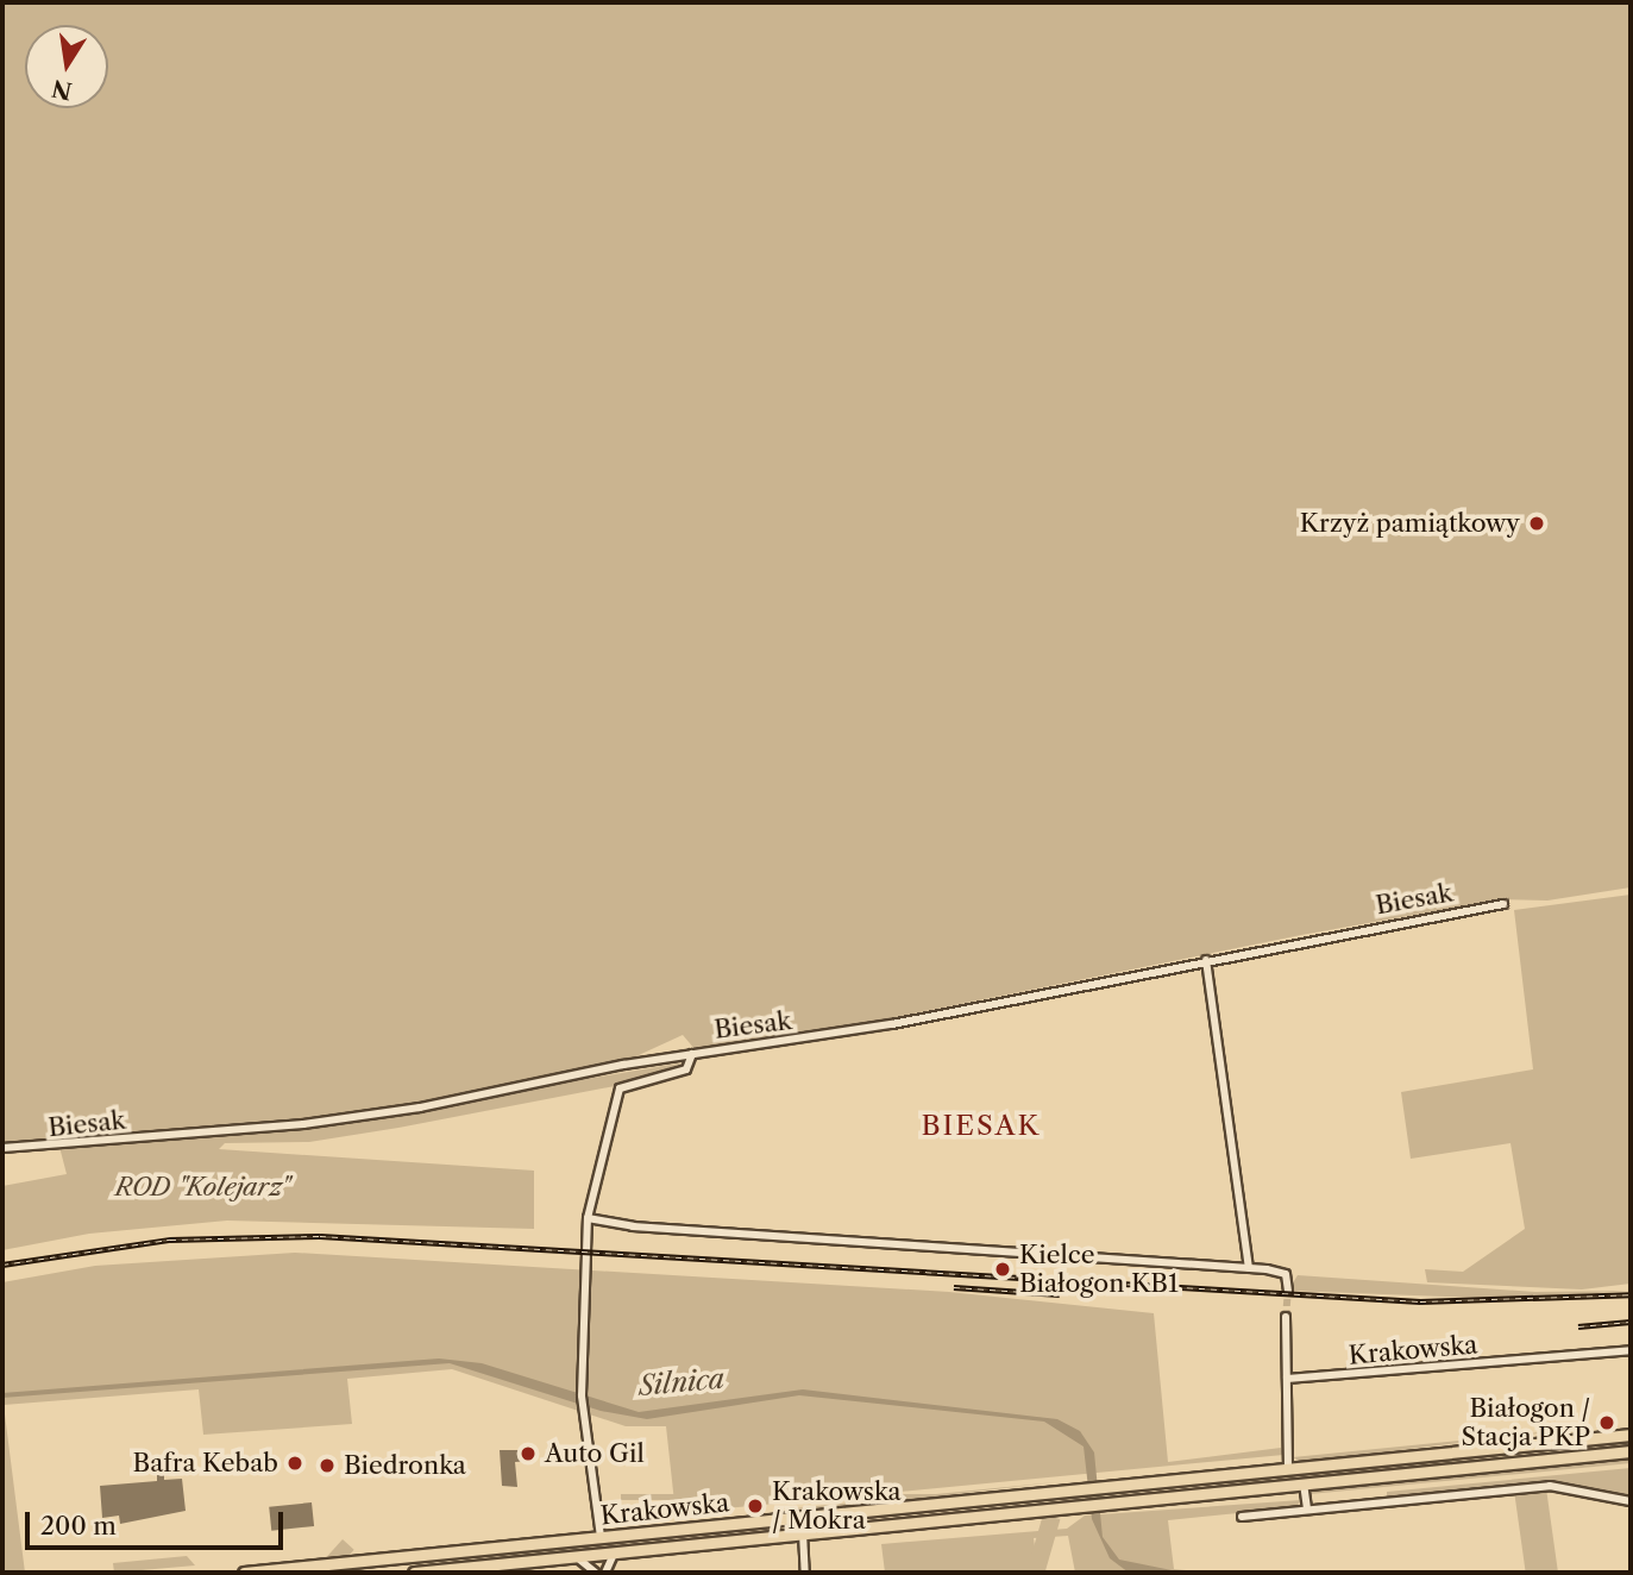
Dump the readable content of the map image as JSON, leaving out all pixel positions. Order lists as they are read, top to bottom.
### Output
{
  "streets": {
    "main road": ["Krakowska"],
    "street": ["Biesak"]
  },
  "districts": ["BIESAK"],
  "water": ["Silnica"],
  "parks": ["ROD \"Kolejarz\""],
  "places": [
    "Krzyż pamiątkowy",
    "Kielce Białogon KB1",
    "Białogon / Stacja PKP",
    "Auto Gil",
    "Bafra Kebab",
    "Biedronka",
    "Krakowska / Mokra"
  ],
  "scale_bar": "200 m",
  "north": "bottom"
}
